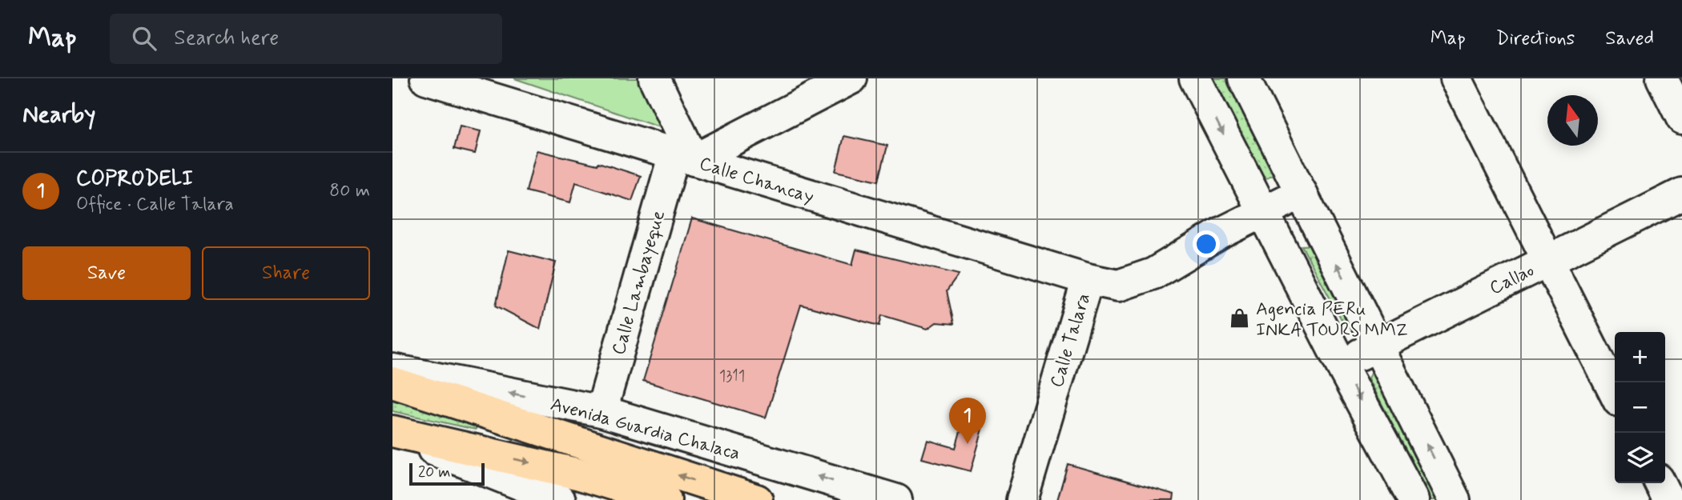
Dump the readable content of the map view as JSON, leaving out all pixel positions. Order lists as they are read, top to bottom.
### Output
{
  "streets": {
    "main road": ["Avenida Guardia Chalaca"],
    "street": [
      "Calle Chancay",
      "Callao",
      "Calle Lambayeque",
      "Calle Talara"
    ]
  },
  "crossings": [
    ["Calle Chancay", "Calle Lambayeque"],
    ["Calle Chancay", "Calle Talara"],
    ["Calle Lambayeque", "Avenida Guardia Chalaca"]
  ],
  "one_way": ["Avenida Guardia Chalaca"],
  "places": {
    "shop": ["Agencia PERu INKA TOURS MMZ"]
  },
  "house_numbers": ["1311"],
  "scale_bar": "20 m",
  "north": "top",
  "page": {
    "header": "Map",
    "search": "Search here",
    "nav": ["Map", "Directions", "Saved"],
    "heading": "Nearby",
    "list": [
      {
        "mark": "1",
        "name": "COPRODELI",
        "note": "Office · Calle Talara",
        "value": "80 m"
      }
    ],
    "buttons": ["Save", "Share"],
    "map_buttons": ["+", "−"],
    "pins": "1",
    "scale": "20 m"
  }
}
